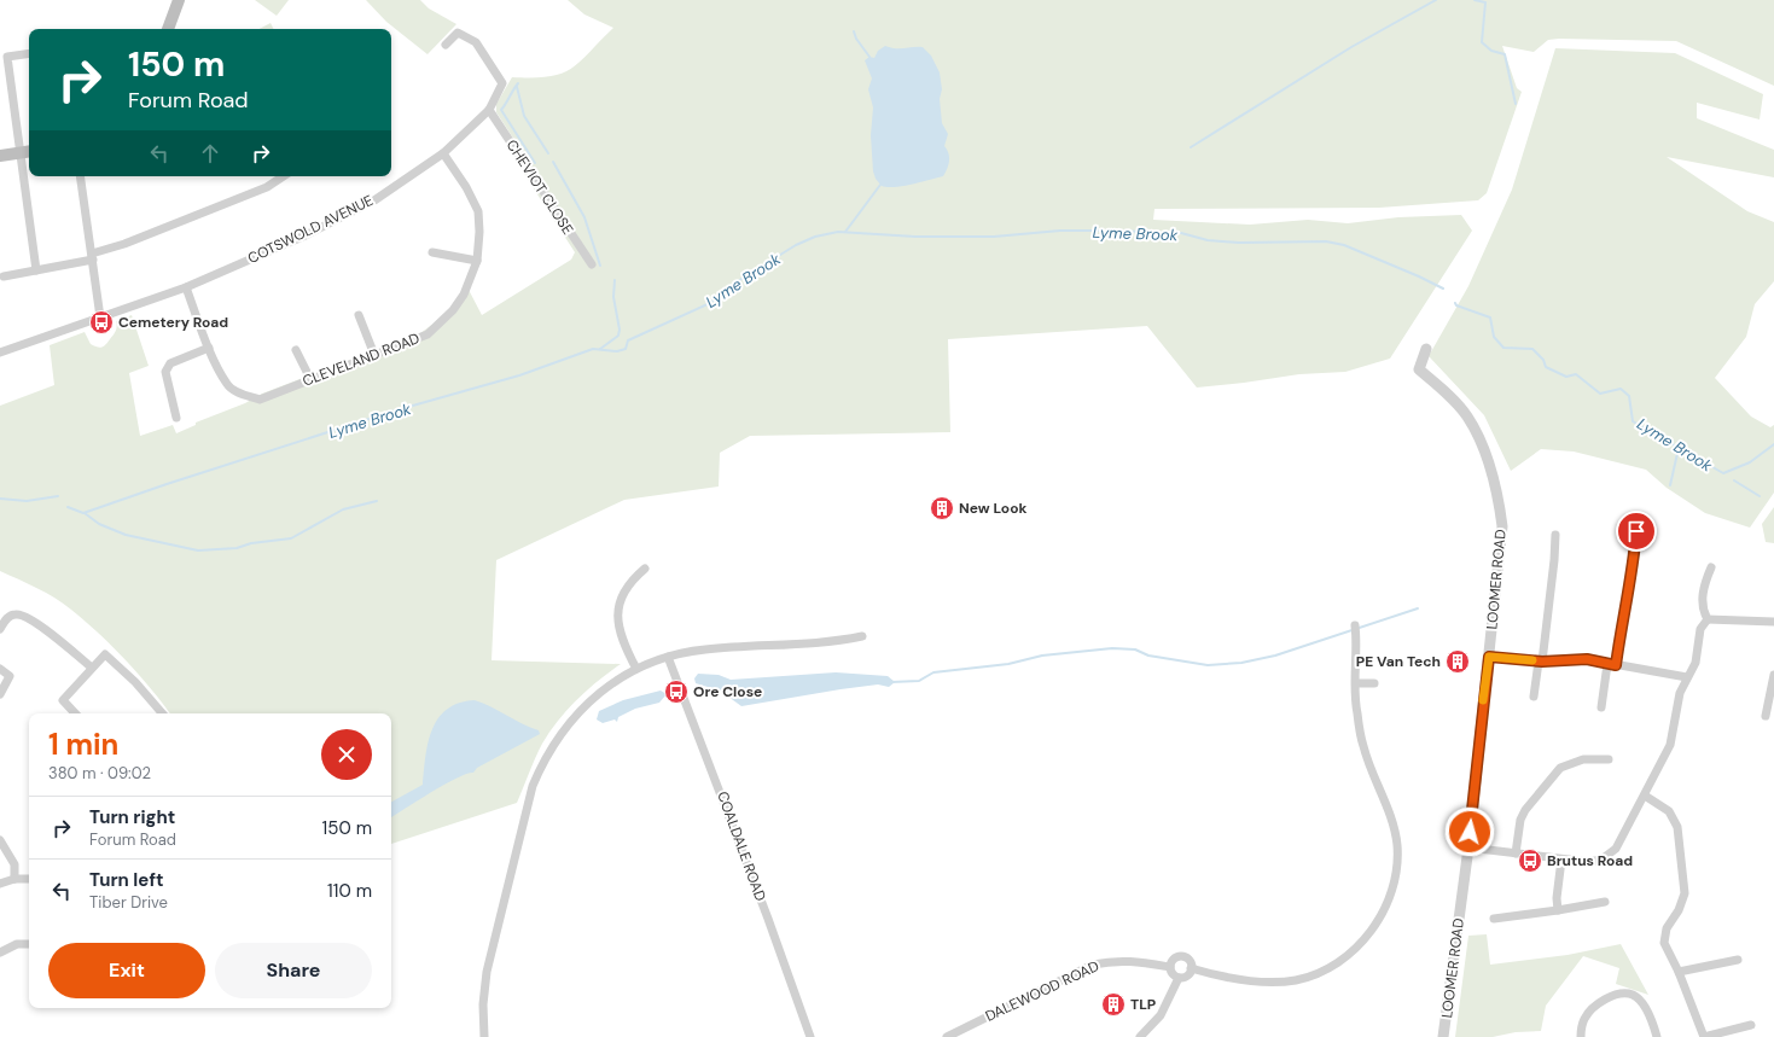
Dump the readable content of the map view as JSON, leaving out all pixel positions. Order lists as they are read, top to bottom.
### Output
{
  "streets": {
    "street": [
      "CHEVIOT CLOSE",
      "COTSWOLD AVENUE",
      "CLEVELAND ROAD",
      "LOOMER ROAD",
      "COALDALE ROAD",
      "DALEWOOD ROAD"
    ]
  },
  "crossings": [
    ["CHEVIOT CLOSE", "COTSWOLD AVENUE"],
    ["COTSWOLD AVENUE", "CLEVELAND ROAD"]
  ],
  "water": ["Lyme Brook"],
  "places": {
    "bus stop": ["Cemetery Road", "Ore Close", "Brutus Road"],
    "building": ["New Look", "PE Van Tech", "TLP"]
  },
  "page": {
    "turn": ["150 m", "Forum Road"],
    "heading": ["1 min", "380 m · 09:02"],
    "list": [
      {
        "name": "Turn right",
        "note": "Forum Road",
        "value": "150 m"
      },
      {
        "name": "Turn left",
        "note": "Tiber Drive",
        "value": "110 m"
      }
    ],
    "buttons": ["Exit", "Share"]
  }
}
